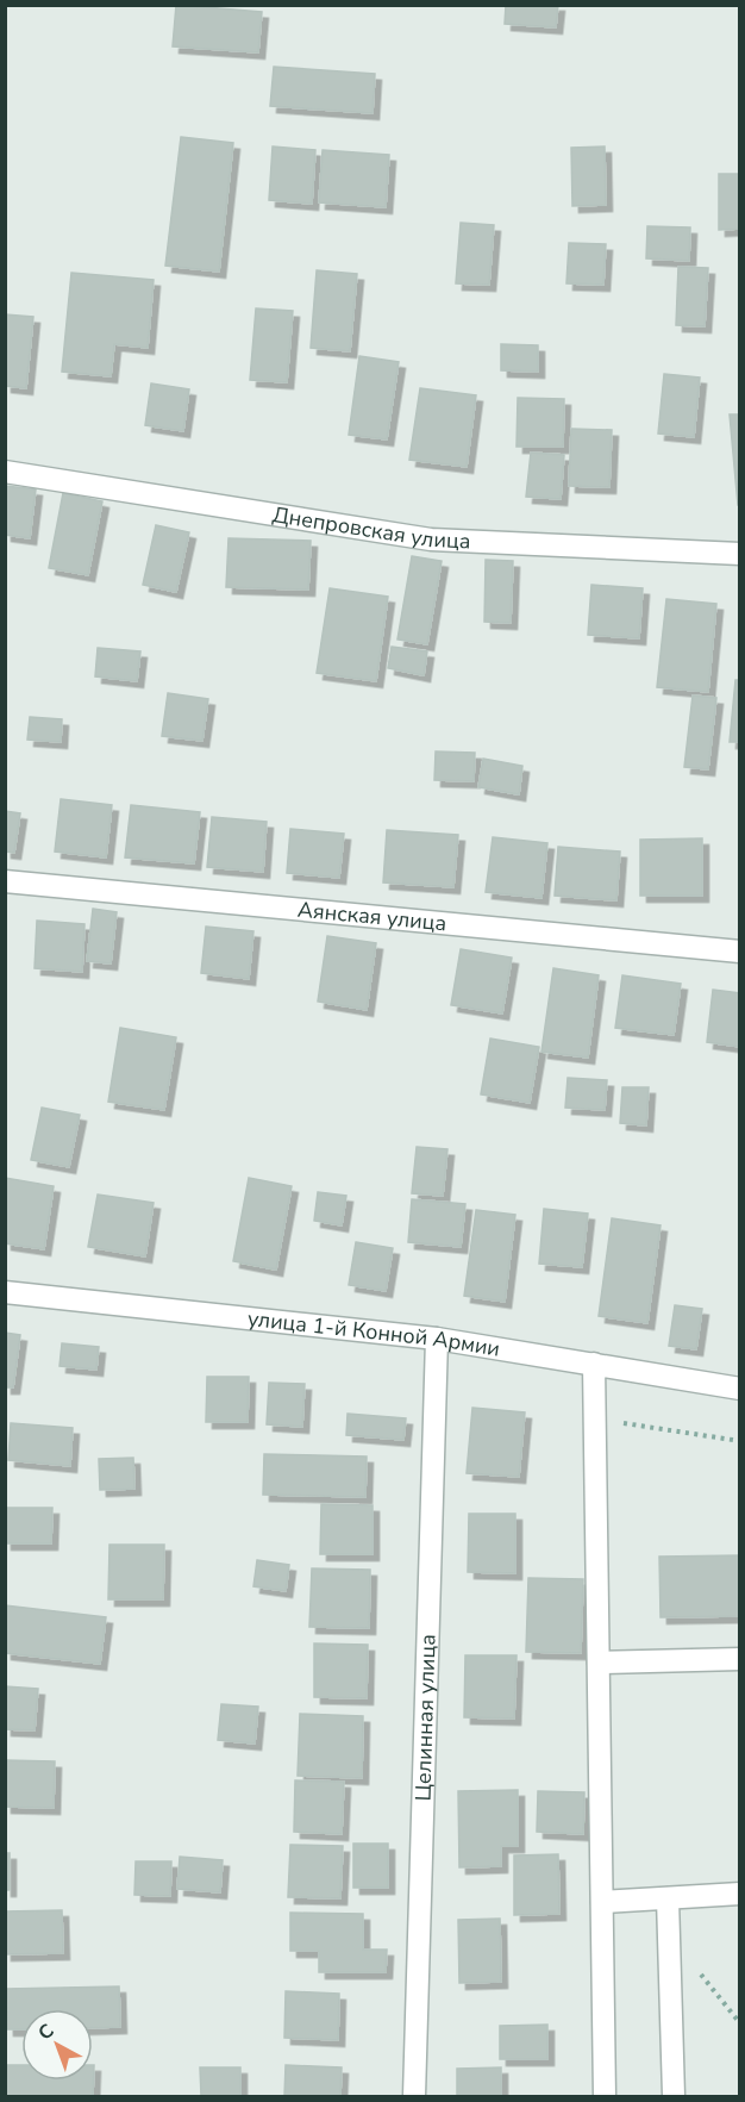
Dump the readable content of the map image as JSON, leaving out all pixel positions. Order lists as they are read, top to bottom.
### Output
{
  "streets": {
    "street": [
      "Днепровская улица",
      "Аянская улица",
      "улица 1-й Конной Армии",
      "Целинная улица"
    ]
  },
  "crossings": [
    ["улица 1-й Конной Армии", "Целинная улица"]
  ],
  "north": "top left"
}
